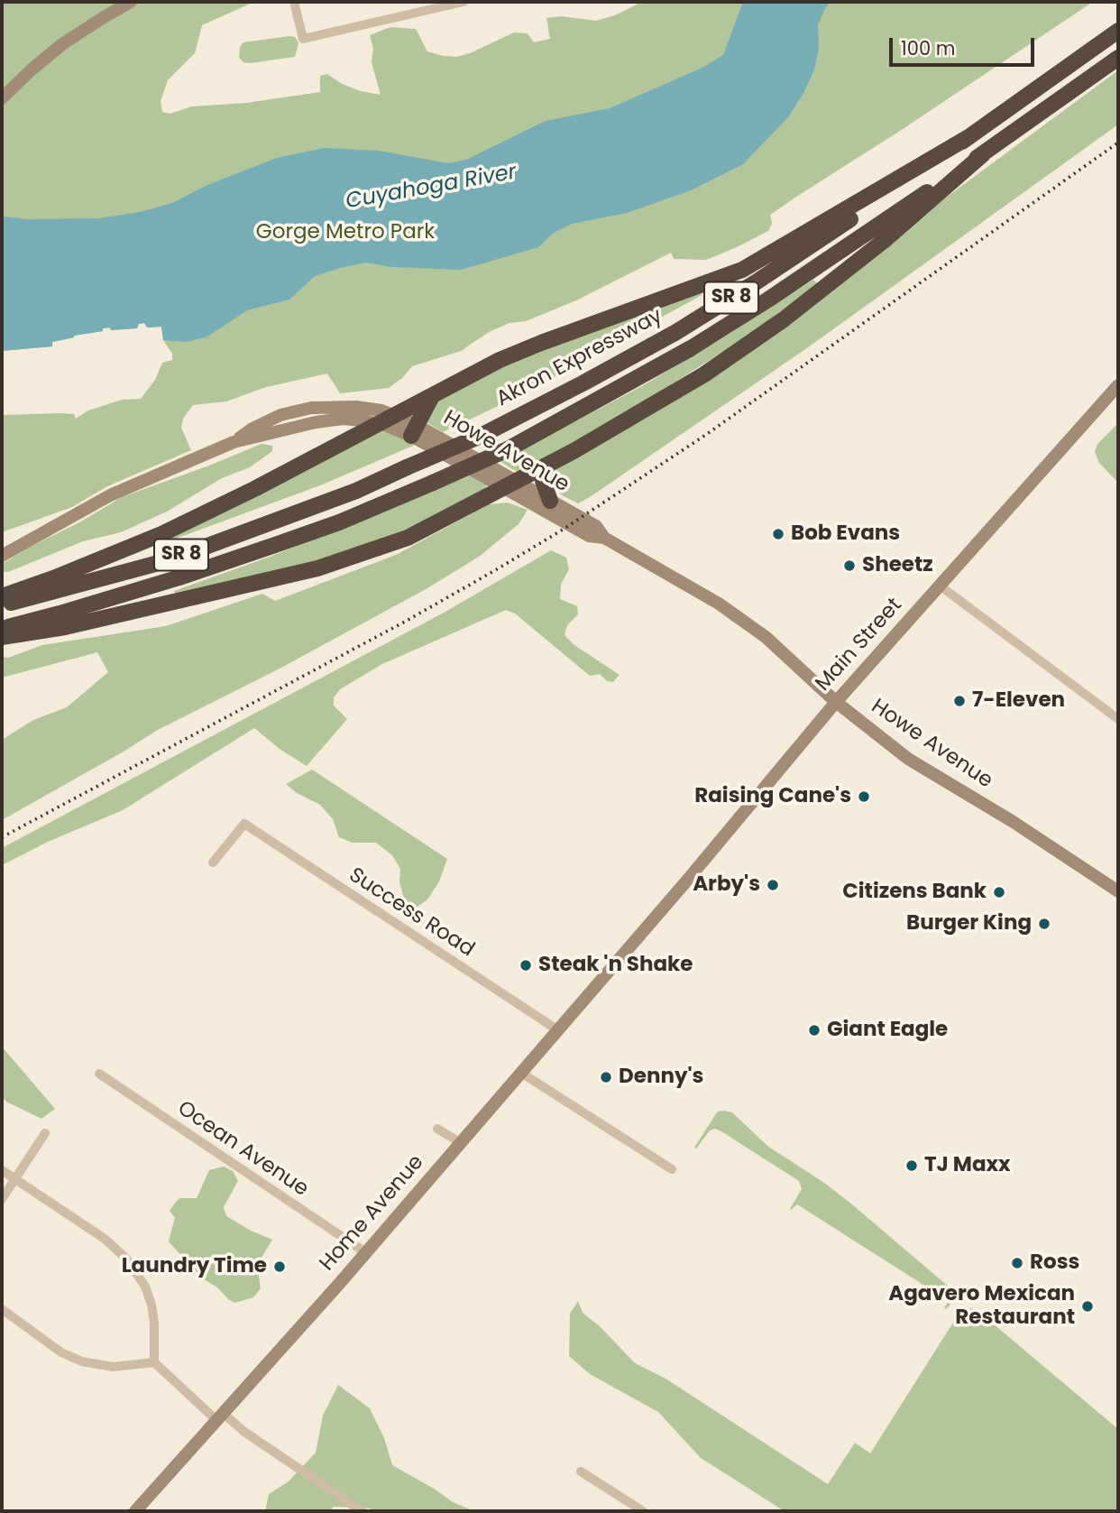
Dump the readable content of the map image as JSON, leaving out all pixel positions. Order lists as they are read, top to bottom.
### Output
{
  "streets": {
    "highway": ["SR 8", "Akron Expressway"],
    "street": [
      "Howe Avenue",
      "Main Street",
      "Success Road",
      "Ocean Avenue",
      "Home Avenue"
    ]
  },
  "crossings": [
    ["Howe Avenue", "Main Street"],
    ["Main Street", "Home Avenue"],
    ["Success Road", "Home Avenue"],
    ["Ocean Avenue", "Home Avenue"]
  ],
  "water": ["Cuyahoga River"],
  "parks": ["Gorge Metro Park"],
  "places": [
    "Bob Evans",
    "Sheetz",
    "7-Eleven",
    "Raising Cane's",
    "Arby's",
    "Citizens Bank",
    "Burger King",
    "Steak 'n Shake",
    "Giant Eagle",
    "Denny's",
    "TJ Maxx",
    "Ross",
    "Laundry Time",
    "Agavero Mexican Restaurant"
  ],
  "scale_bar": "100 m"
}
